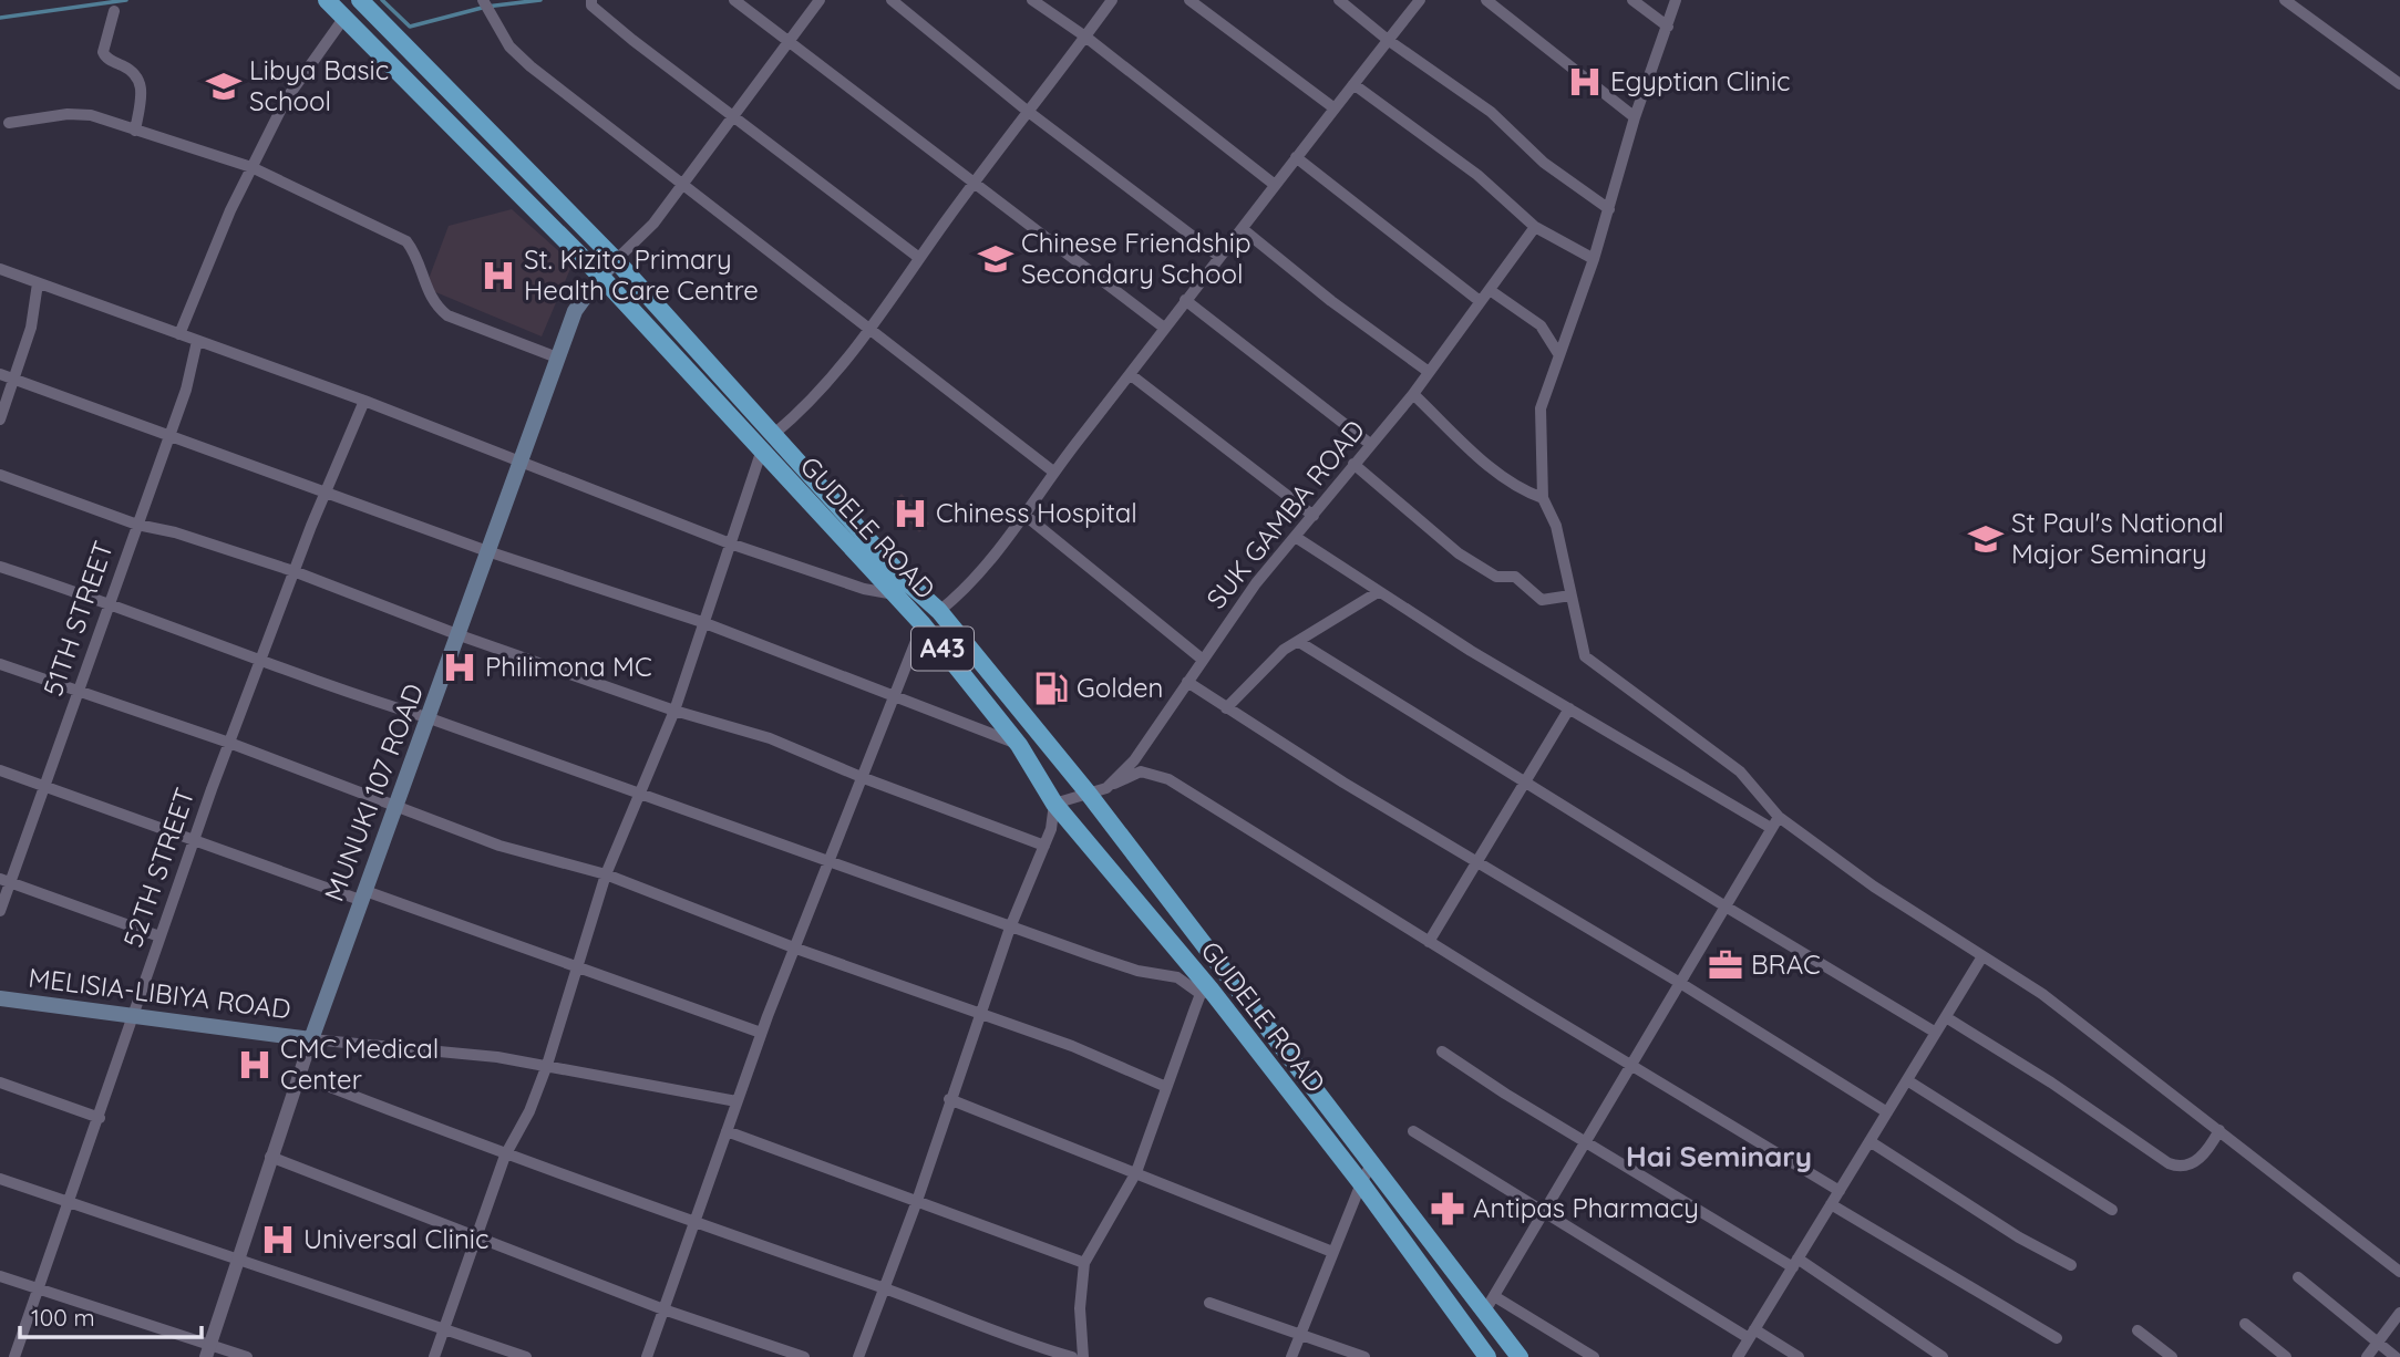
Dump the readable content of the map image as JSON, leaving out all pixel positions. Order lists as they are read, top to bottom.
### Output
{
  "streets": {
    "highway": ["GUDELE ROAD", "A43"],
    "main road": ["MUNUKI 107 ROAD", "MELISIA-LIBIYA ROAD"],
    "street": ["SUK GAMBA ROAD", "51TH STREET", "52TH STREET"]
  },
  "crossings": [
    ["GUDELE ROAD", "MUNUKI 107 ROAD"],
    ["MUNUKI 107 ROAD", "MELISIA-LIBIYA ROAD"],
    ["52TH STREET", "MELISIA-LIBIYA ROAD"]
  ],
  "districts": ["Hai Seminary"],
  "places": {
    "hospital": [
      "Egyptian Clinic",
      "St. Kizito Primary Health Care Centre",
      "Chiness Hospital",
      "Philimona MC",
      "CMC Medical Center",
      "Universal Clinic"
    ],
    "school or university": ["Libya Basic School", "Chinese Friendship Secondary School", "St Paul's National Major Seminary"],
    "fuel station": ["Golden"],
    "office": ["BRAC"],
    "pharmacy": ["Antipas Pharmacy"]
  },
  "scale_bar": "100 m"
}
